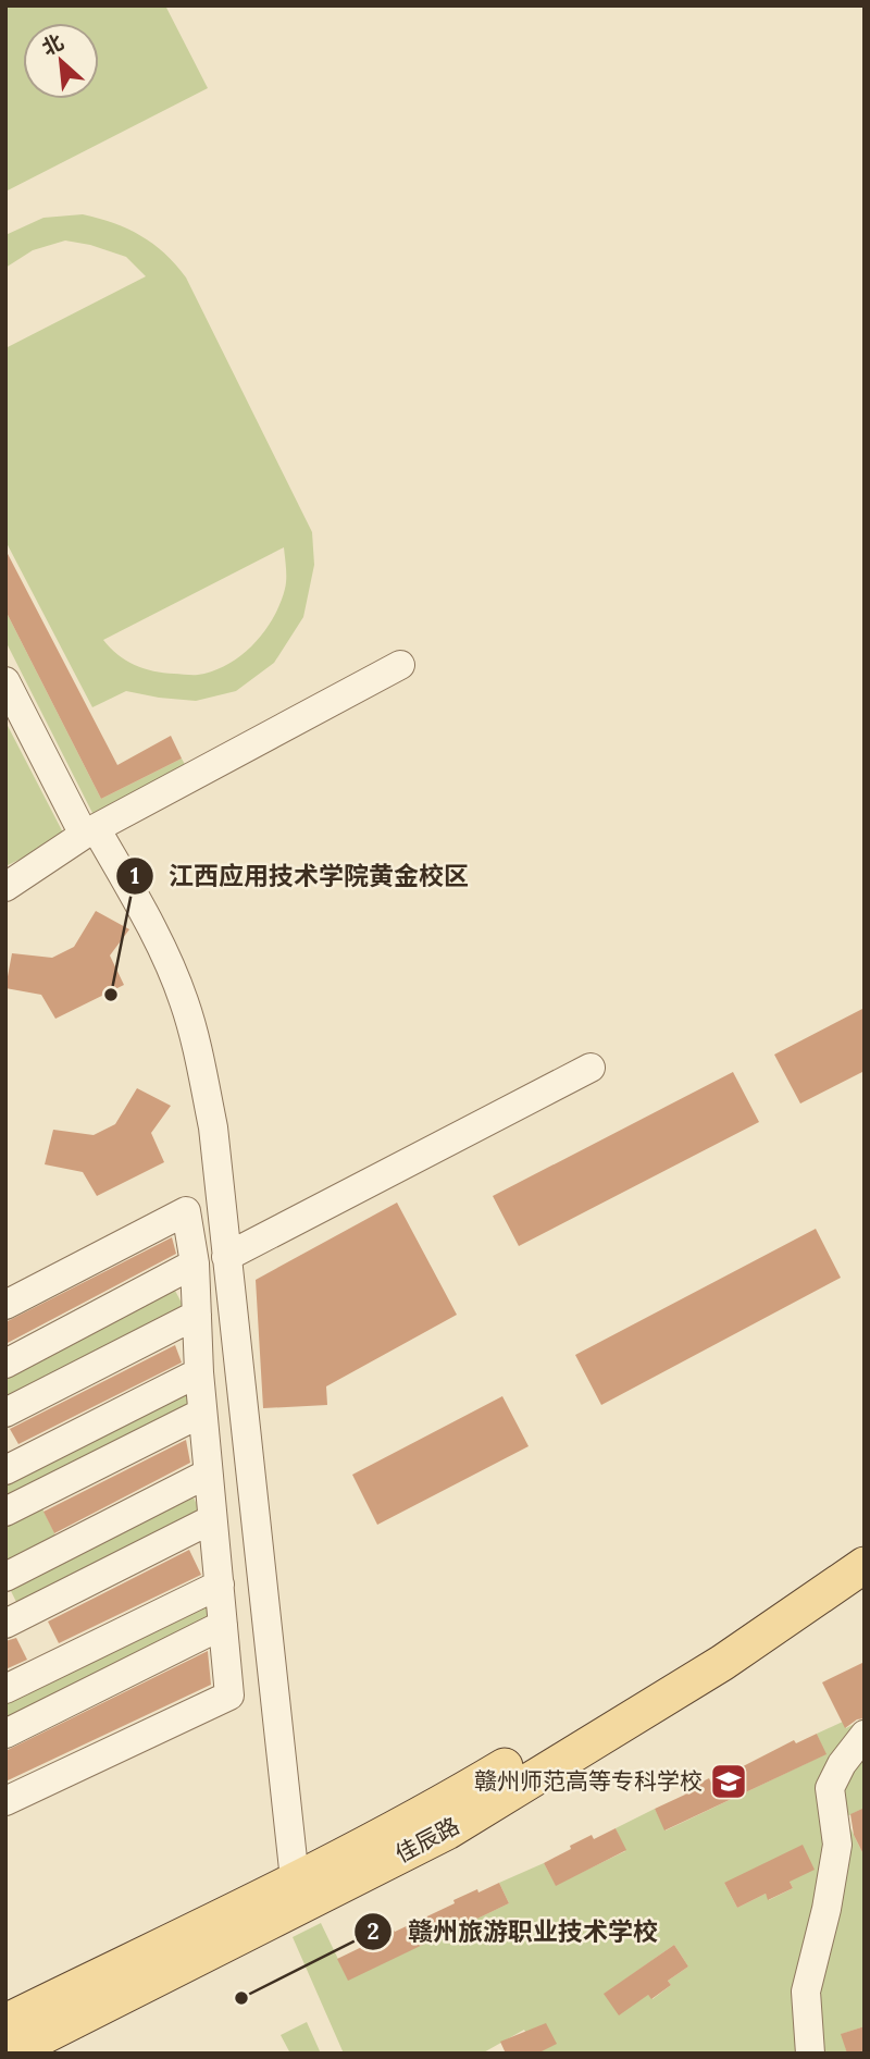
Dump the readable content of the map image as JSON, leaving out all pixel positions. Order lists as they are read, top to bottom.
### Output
{
  "streets": {
    "main road": ["佳辰路"]
  },
  "places": {
    "other": ["江西应用技术学院黄金校区", "赣州旅游职业技术学校"],
    "school or university": ["赣州师范高等专科学校"]
  },
  "north": "top left"
}
